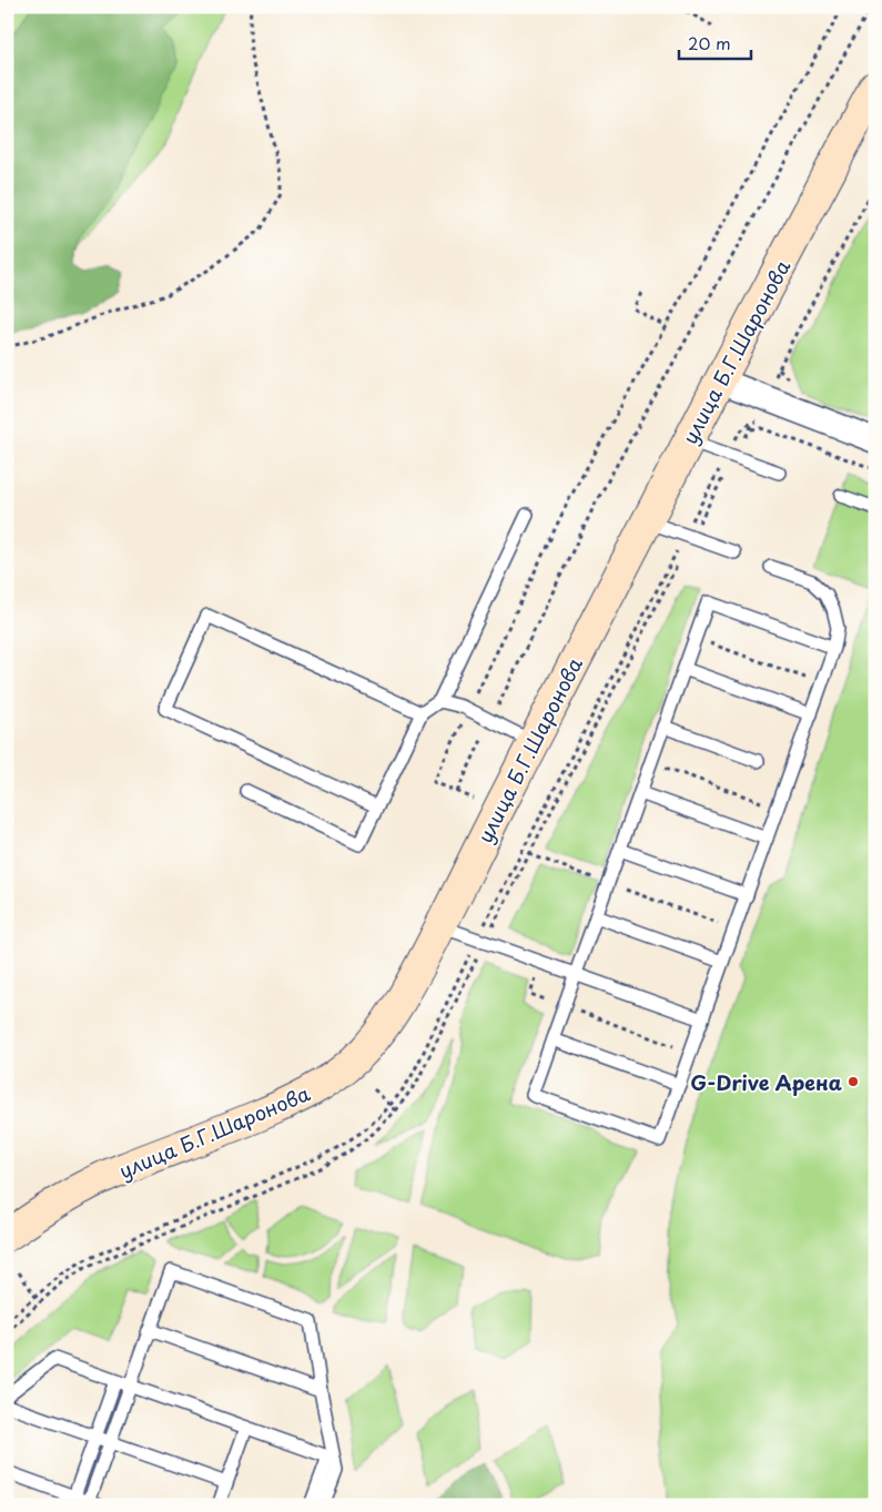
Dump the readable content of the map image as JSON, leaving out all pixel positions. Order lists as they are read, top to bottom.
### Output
{
  "streets": {
    "main road": ["улица Б.Г.Шаронова"]
  },
  "places": ["G-Drive Арена"],
  "scale_bar": "20 m"
}
